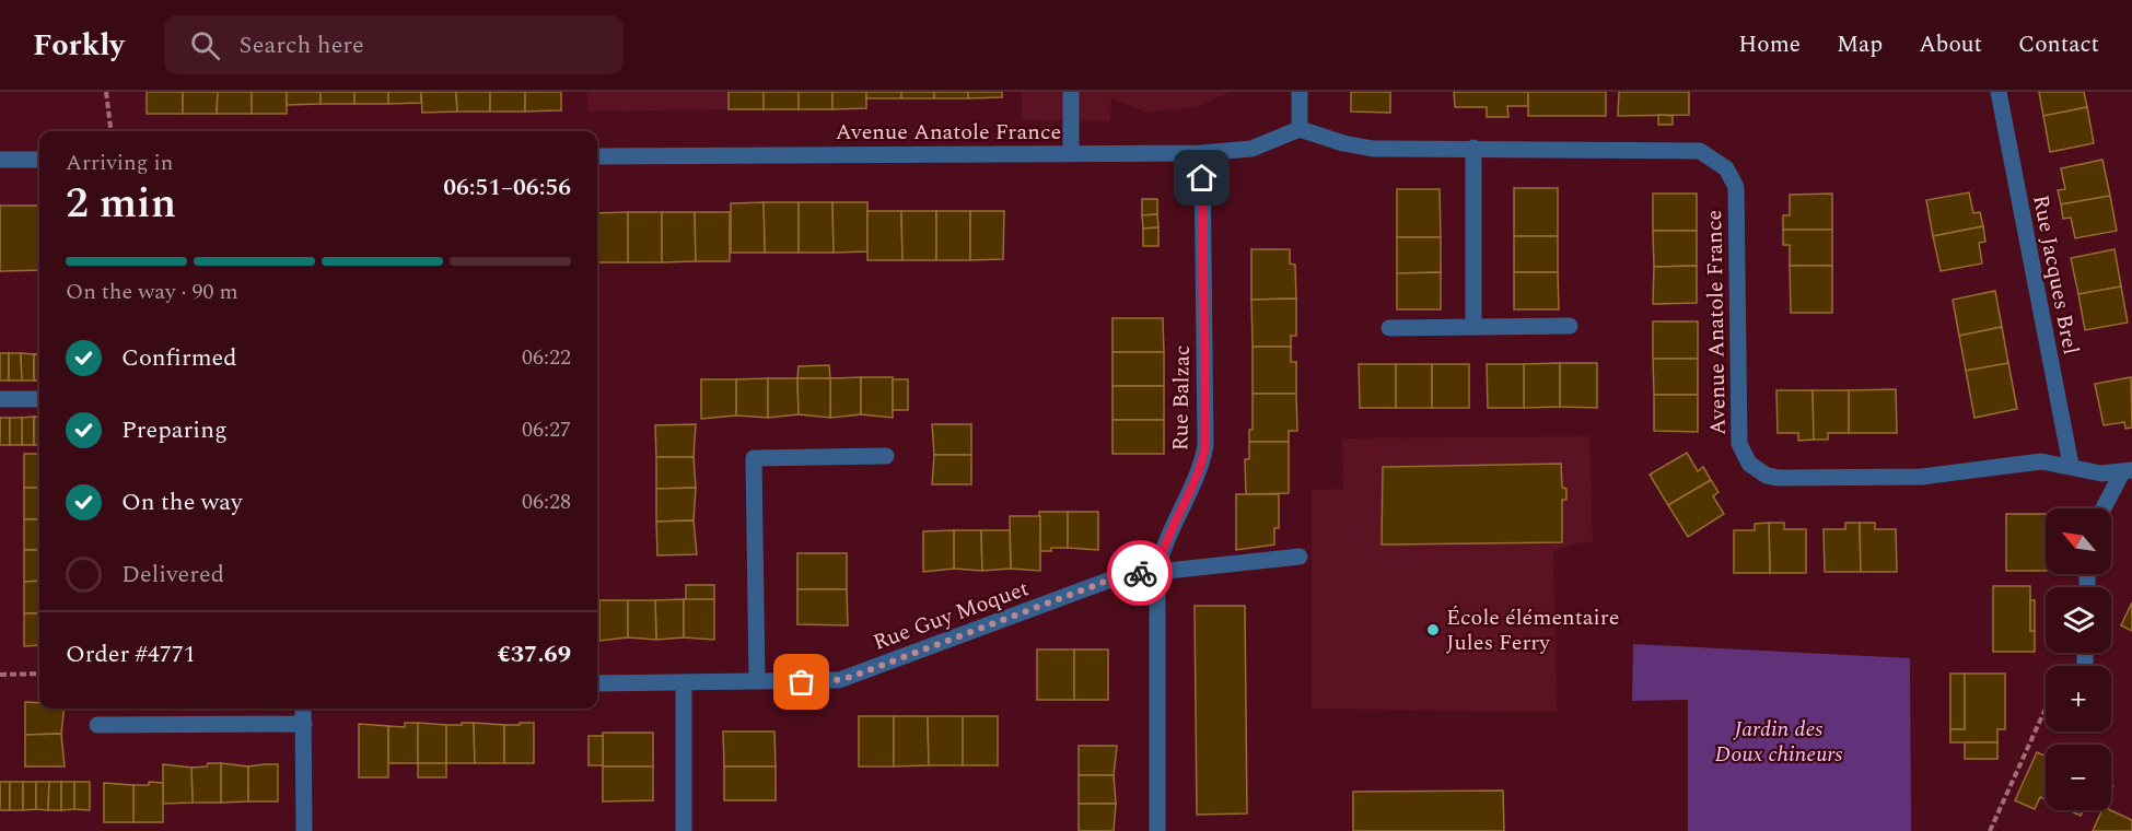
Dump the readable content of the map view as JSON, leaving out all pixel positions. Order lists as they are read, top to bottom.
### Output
{
  "streets": {
    "street": [
      "Avenue Anatole France",
      "Rue Jacques Brel",
      "Rue Balzac",
      "Rue Guy Moquet"
    ]
  },
  "crossings": [
    ["Avenue Anatole France", "Rue Jacques Brel"],
    ["Avenue Anatole France", "Rue Balzac"],
    ["Rue Balzac", "Rue Guy Moquet"]
  ],
  "parks": ["Jardin des Doux chineurs"],
  "places": ["École élémentaire Jules Ferry"],
  "north": "top left",
  "page": {
    "header": "Forkly",
    "search": "Search here",
    "nav": [
      "Home",
      "Map",
      "About",
      "Contact"
    ],
    "heading": ["2 min", "Arriving in", "06:51–06:56"],
    "panel": ["Order #4771", "€37.69"],
    "bar": "On the way · 90 m",
    "list": [
      ["Confirmed", "06:22"],
      ["Preparing", "06:27"],
      ["On the way", "06:28"],
      "Delivered"
    ],
    "map_buttons": ["+", "−"]
  }
}
